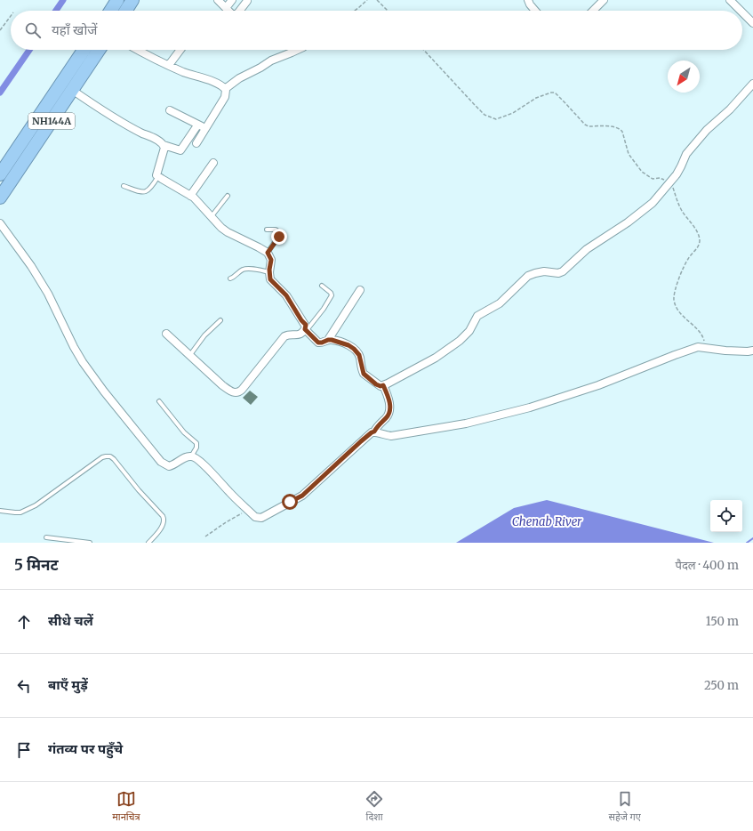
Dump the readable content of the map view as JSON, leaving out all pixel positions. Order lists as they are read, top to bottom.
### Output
{
  "streets": {
    "highway": ["NH144A"]
  },
  "water": ["Chenab River"],
  "north": "bottom left",
  "page": {
    "search": "यहाँ खोजें",
    "heading": ["5 मिनट", "पैदल · 400 m"],
    "list": [
      ["सीधे चलें", "150 m"],
      ["बाएँ मुड़ें", "250 m"],
      "गंतव्य पर पहुँचे"
    ],
    "nav": ["मानचित्र", "दिशा", "सहेजे गए"]
  }
}
